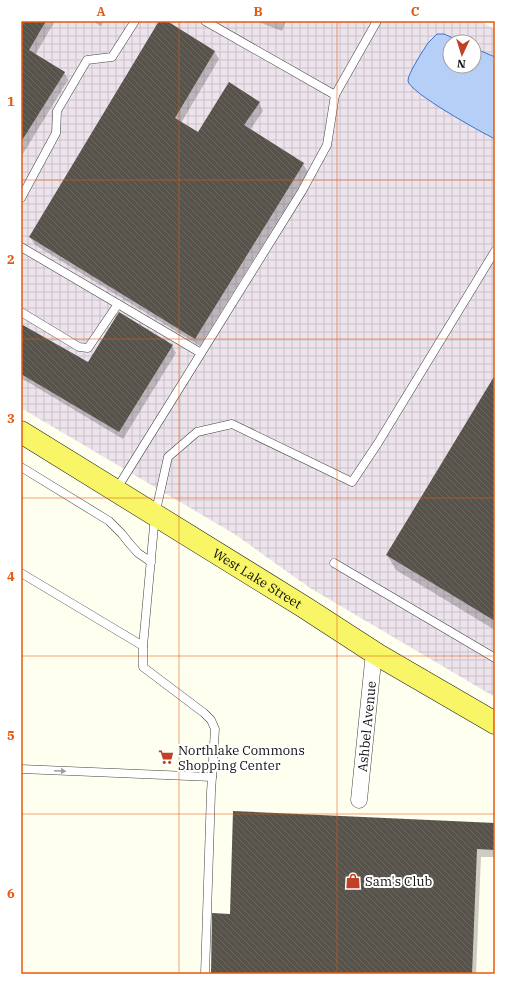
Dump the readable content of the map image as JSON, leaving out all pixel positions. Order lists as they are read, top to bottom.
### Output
{
  "streets": {
    "main road": ["West Lake Street"],
    "street": ["Ashbel Avenue"]
  },
  "crossings": [
    ["West Lake Street", "Ashbel Avenue"]
  ],
  "places": {
    "supermarket": ["Northlake Commons Shopping Center"],
    "shop": ["Sam's Club"]
  },
  "north": "bottom",
  "grid": {
    "columns": ["A", "B", "C"],
    "rows": [
      "1",
      "2",
      "3",
      "4",
      "5",
      "6"
    ]
  }
}
